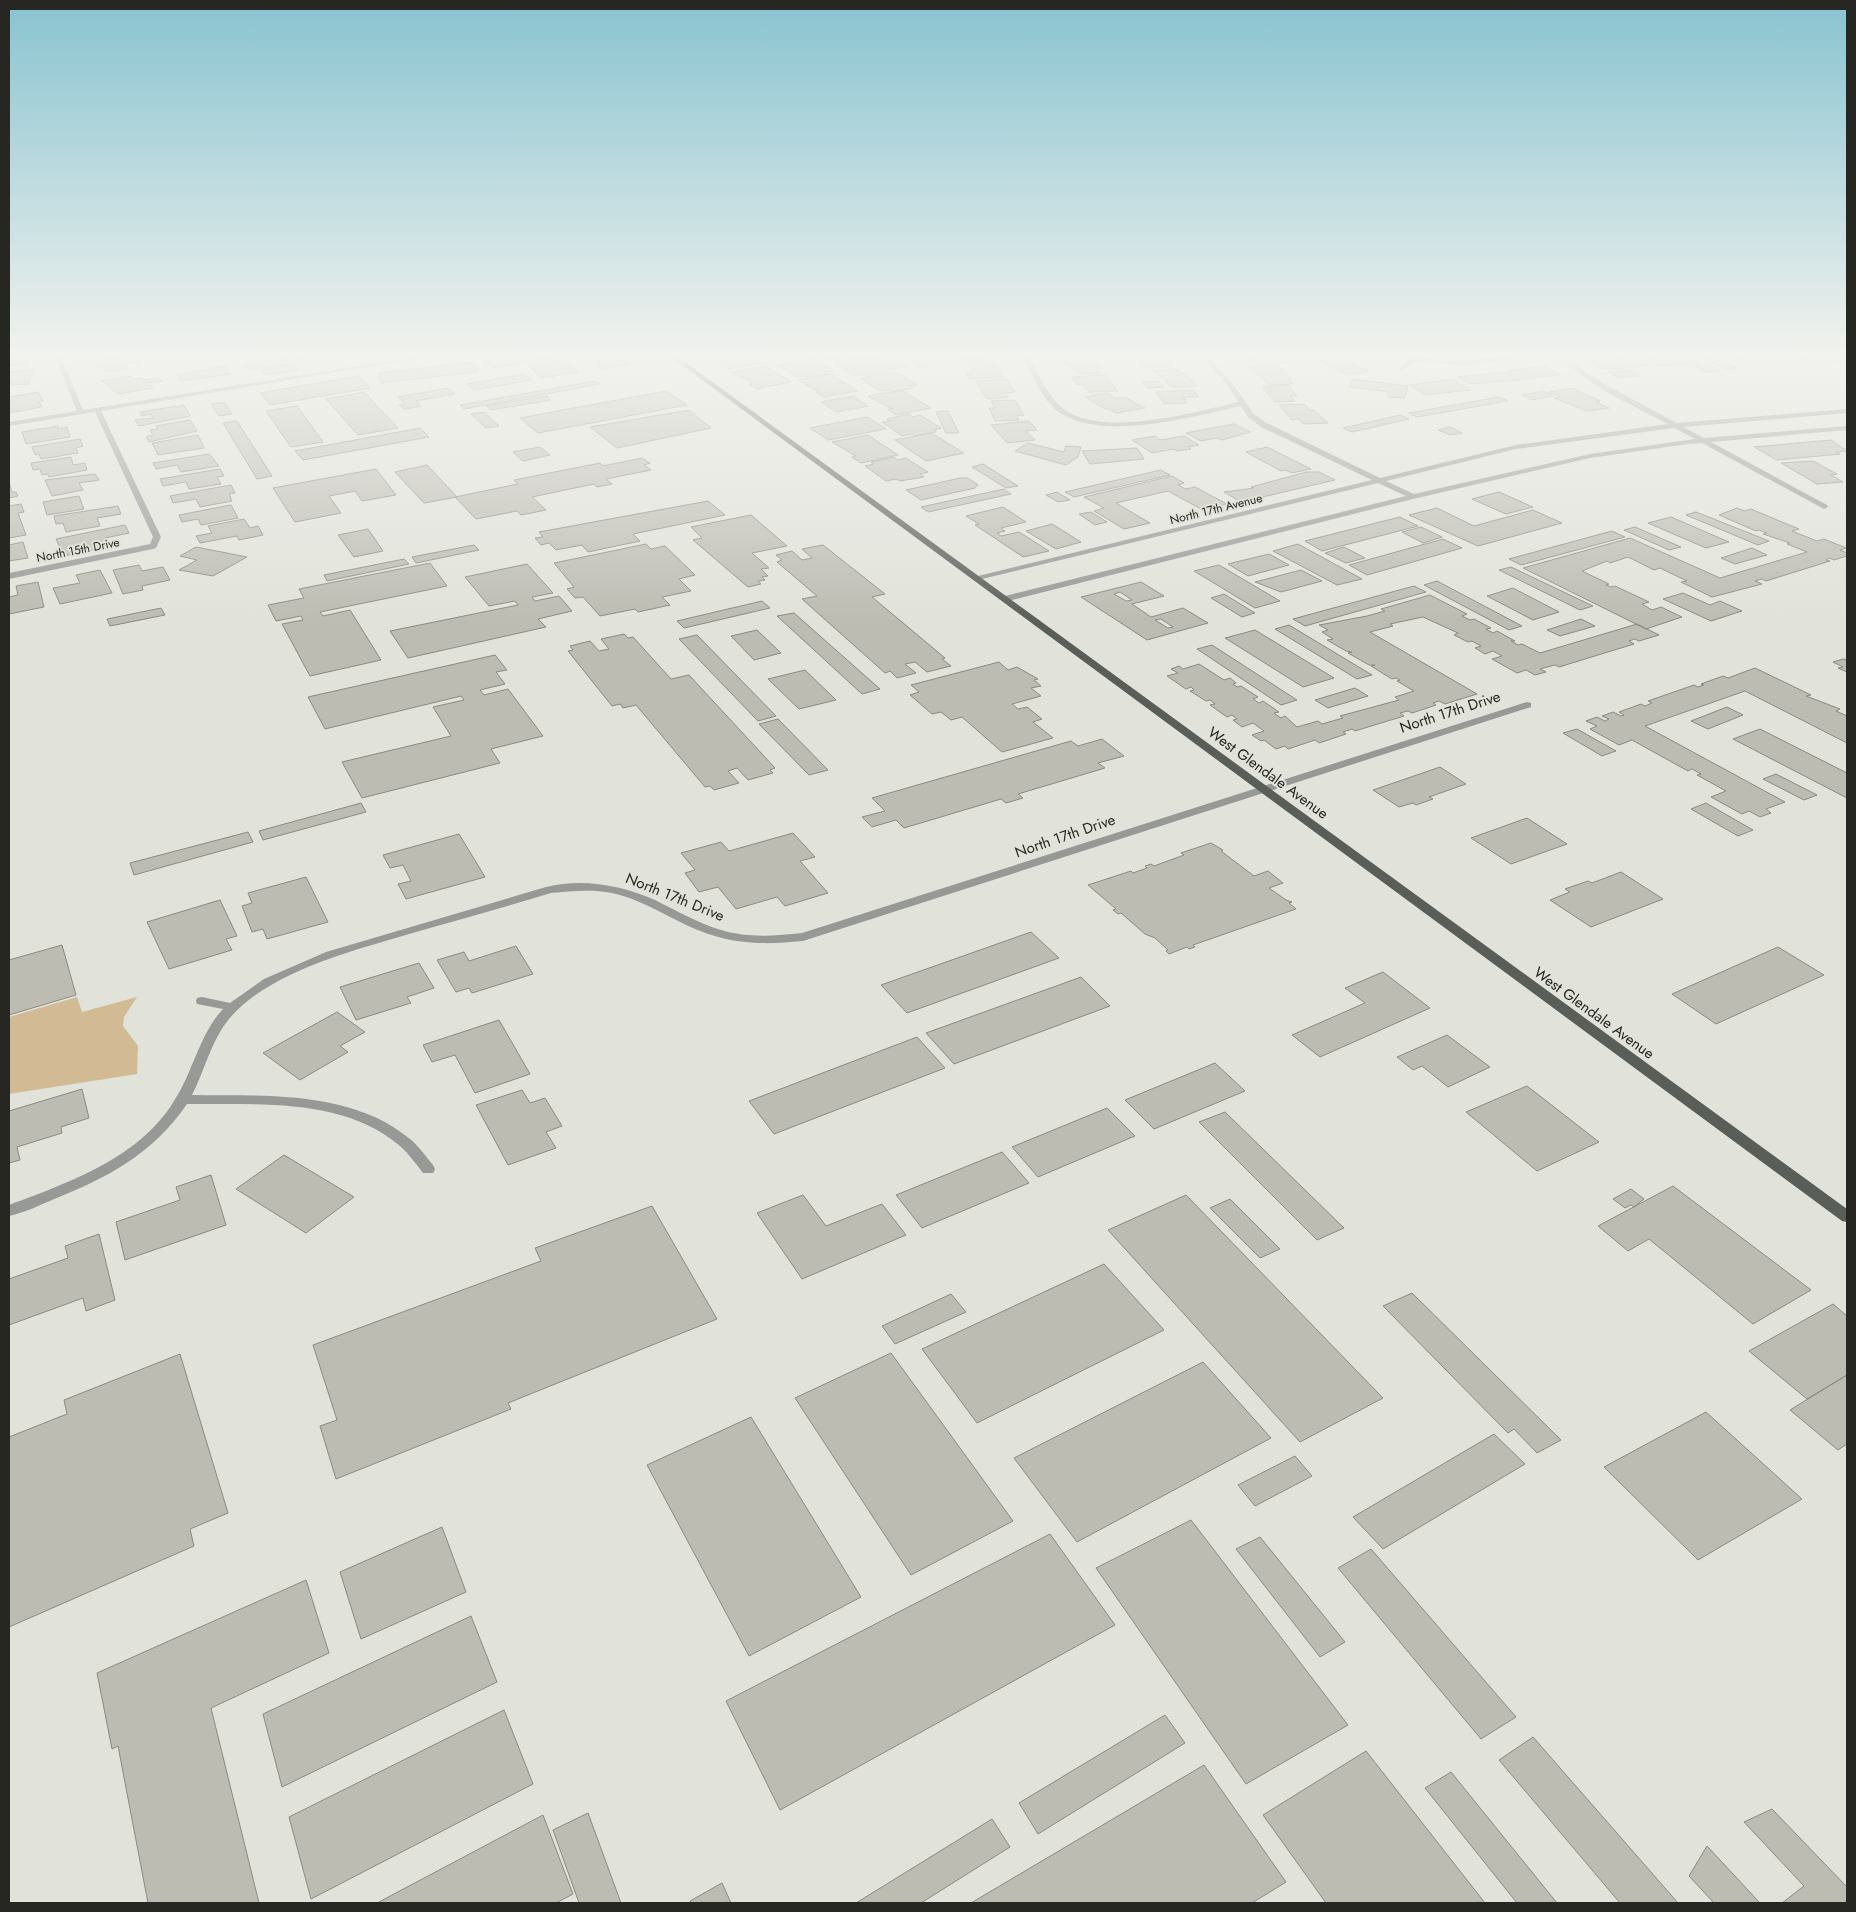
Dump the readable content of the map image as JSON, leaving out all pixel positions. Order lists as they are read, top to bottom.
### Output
{
  "streets": {
    "main road": ["West Glendale Avenue"],
    "street": ["North 17th Avenue", "North 15th Drive", "North 17th Drive"]
  },
  "crossings": [
    ["North 17th Avenue", "West Glendale Avenue"],
    ["North 17th Drive", "West Glendale Avenue"]
  ]
}
